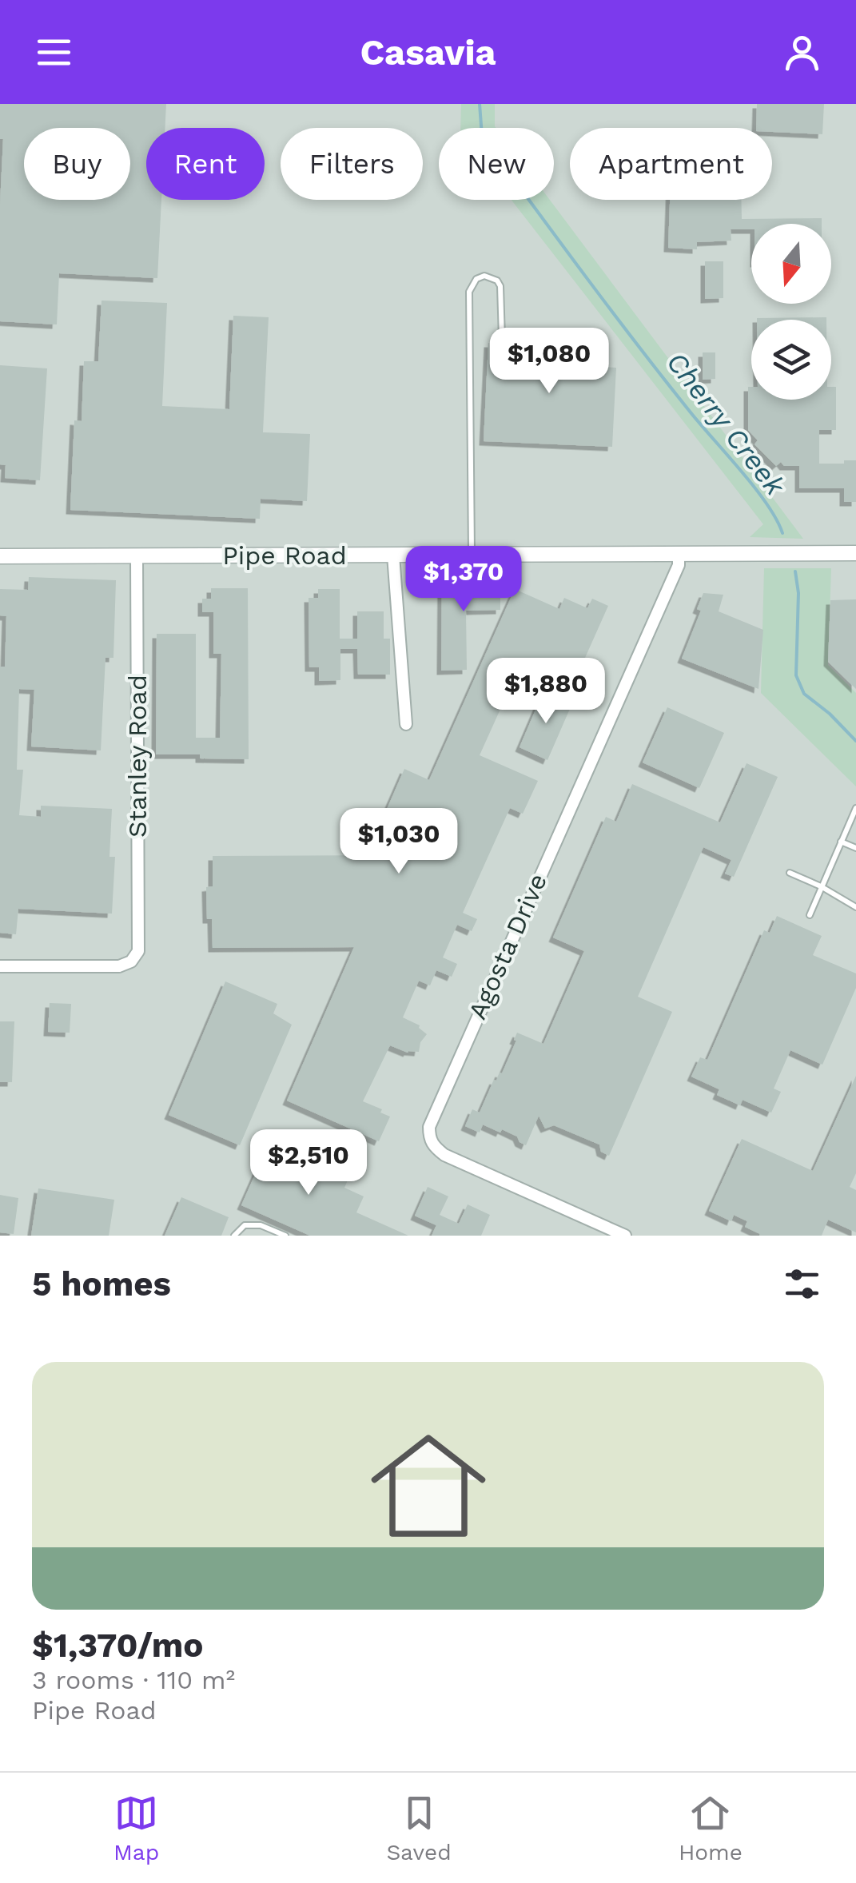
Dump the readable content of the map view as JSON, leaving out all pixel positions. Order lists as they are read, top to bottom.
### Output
{
  "streets": {
    "street": ["Pipe Road", "Stanley Road", "Agosta Drive"]
  },
  "crossings": [
    ["Pipe Road", "Stanley Road"],
    ["Pipe Road", "Agosta Drive"]
  ],
  "water": ["Cherry Creek"],
  "north": "bottom",
  "page": {
    "header": "Casavia",
    "chip": [
      "Buy",
      "Rent",
      "Filters",
      "New",
      "Apartment"
    ],
    "price": [
      "$1,080",
      "$1,370",
      "$1,880",
      "$1,030",
      "$2,510"
    ],
    "heading": "5 homes",
    "list": [
      {
        "name": "$1,370/mo",
        "note": "3 rooms · 110 m² · Pipe Road"
      }
    ],
    "tabs": ["Map", "Saved", "Home"]
  }
}
